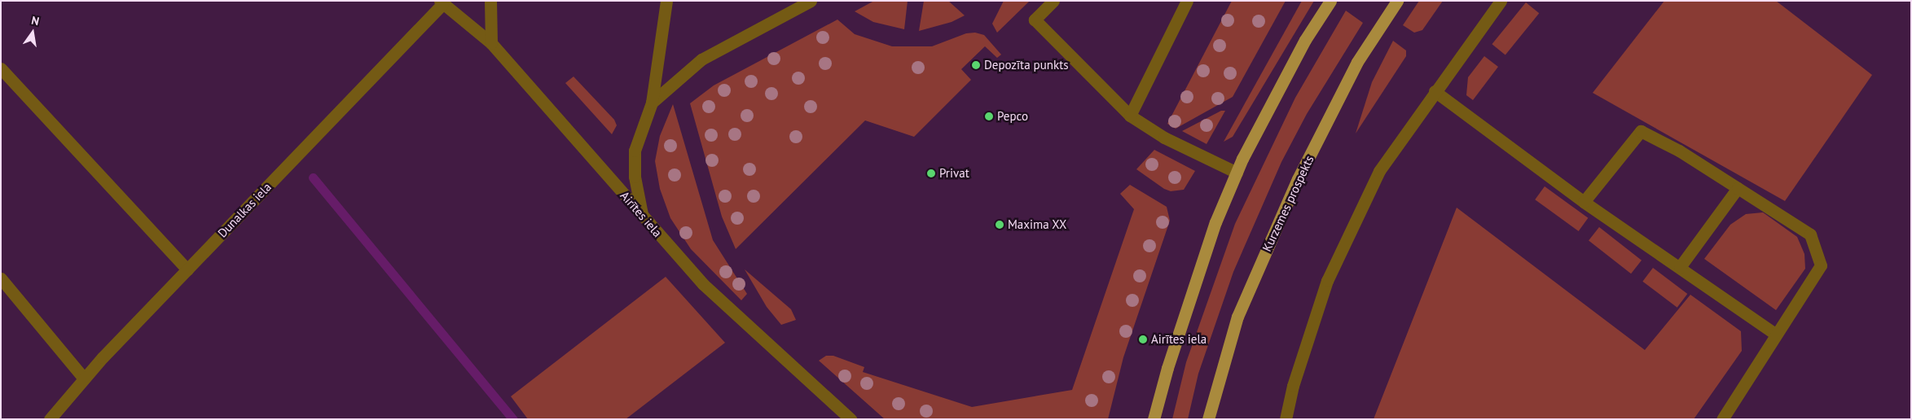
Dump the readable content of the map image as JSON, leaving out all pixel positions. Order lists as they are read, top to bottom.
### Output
{
  "streets": {
    "main road": ["Kurzemes prospekts"],
    "street": ["Dunalkas iela", "Airītes iela"]
  },
  "crossings": [
    ["Dunalkas iela", "Airītes iela"]
  ],
  "places": [
    "Depozīta punkts",
    "Pepco",
    "Privat",
    "Maxima XX",
    "Airītes iela"
  ],
  "north": "top"
}
